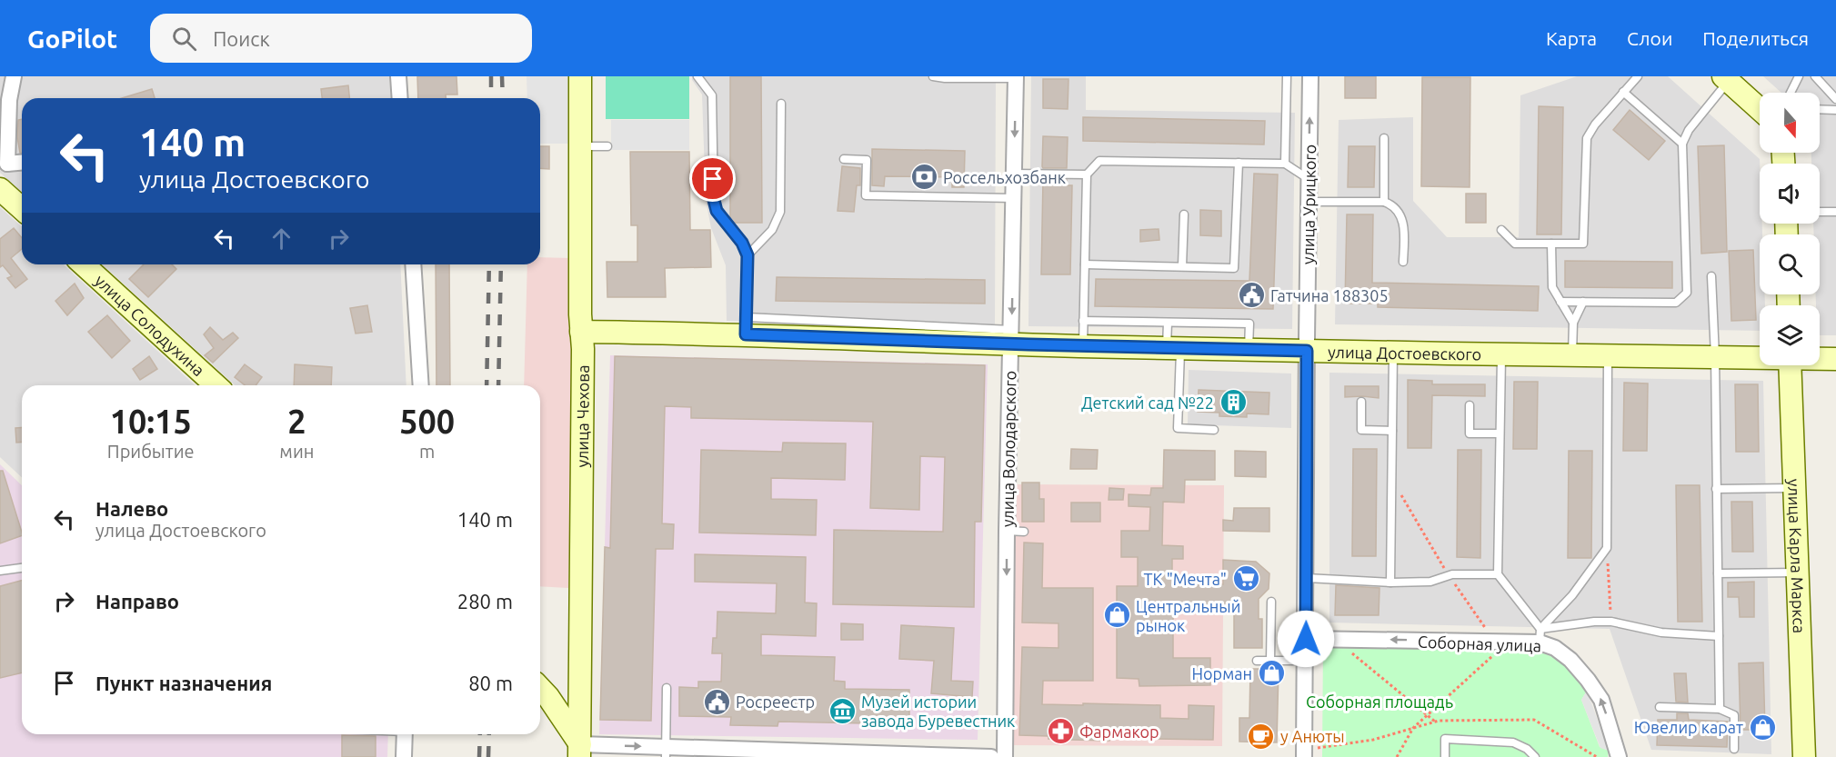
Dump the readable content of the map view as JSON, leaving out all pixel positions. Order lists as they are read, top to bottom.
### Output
{
  "streets": {
    "street": [
      "улица Урицкого",
      "улица Солодухина",
      "улица Достоевского",
      "улица Чехова",
      "улица Володарского",
      "улица Карла Маркса",
      "Соборная улица"
    ]
  },
  "crossings": [
    ["улица Урицкого", "улица Достоевского"],
    ["улица Урицкого", "Соборная улица"],
    ["улица Достоевского", "улица Чехова"],
    ["улица Достоевского", "улица Володарского"]
  ],
  "one_way": ["улица Володарского", "Соборная улица"],
  "parks": ["Соборная площадь"],
  "places": {
    "bank": ["Россельхозбанк"],
    "public building": ["Гатчина 188305", "Росреестр"],
    "building": ["Детский сад №22"],
    "supermarket": ["ТК \"Мечта\""],
    "shop": ["Центральный рынок", "Норман", "Ювелир карат"],
    "museum": ["Музей истории завода Буревестник"],
    "pharmacy": ["Фармакор"],
    "cafe": ["у Анюты"]
  },
  "north": "bottom",
  "page": {
    "header": "GoPilot",
    "search": "Поиск",
    "nav": ["Карта", "Слои", "Поделиться"],
    "turn": ["140 m", "улица Достоевского"],
    "eta": [
      "10:15",
      "Прибытие",
      "2",
      "мин",
      "500",
      "m"
    ],
    "list": [
      {
        "name": "Налево",
        "note": "улица Достоевского",
        "value": "140 m"
      },
      {
        "name": "Направо",
        "value": "280 m"
      },
      {
        "name": "Пункт назначения",
        "value": "80 m"
      }
    ]
  }
}
